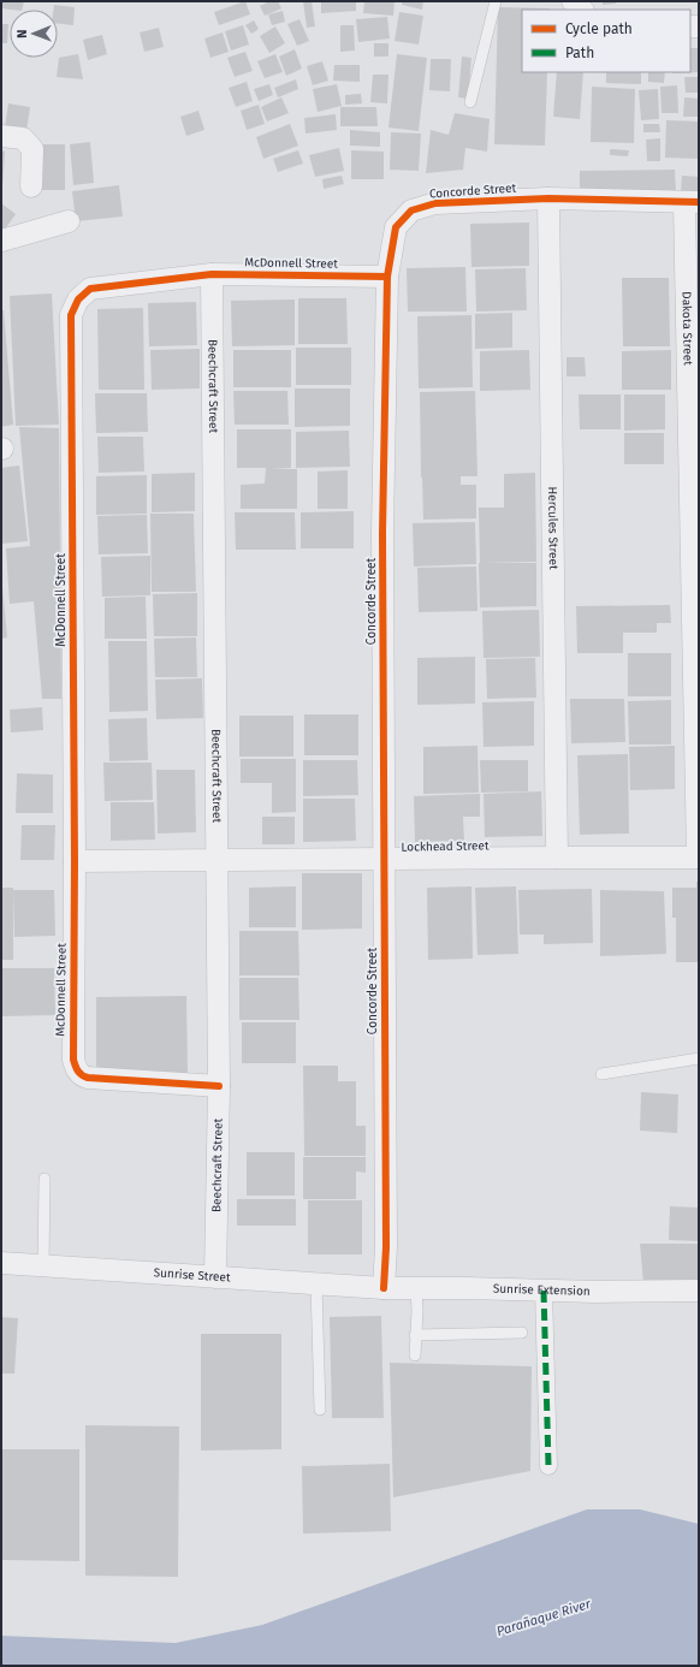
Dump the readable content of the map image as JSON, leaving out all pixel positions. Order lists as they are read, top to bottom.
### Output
{
  "streets": {
    "street": [
      "Concorde Street",
      "McDonnell Street",
      "Dakota Street",
      "Beechcraft Street",
      "Hercules Street",
      "Lockhead Street",
      "Sunrise Street",
      "Sunrise Extension"
    ]
  },
  "crossings": [
    ["Concorde Street", "McDonnell Street"],
    ["Concorde Street", "Dakota Street"],
    ["Concorde Street", "Hercules Street"],
    ["Concorde Street", "Lockhead Street"],
    ["Concorde Street", "Sunrise Street"],
    ["Concorde Street", "Sunrise Extension"],
    ["McDonnell Street", "Beechcraft Street"],
    ["McDonnell Street", "Lockhead Street"],
    ["Dakota Street", "Lockhead Street"],
    ["Beechcraft Street", "Lockhead Street"],
    ["Beechcraft Street", "Sunrise Street"],
    ["Hercules Street", "Lockhead Street"],
    ["Sunrise Street", "Sunrise Extension"]
  ],
  "water": ["Parañaque River"],
  "legend": ["Cycle path", "Path"],
  "north": "left"
}
